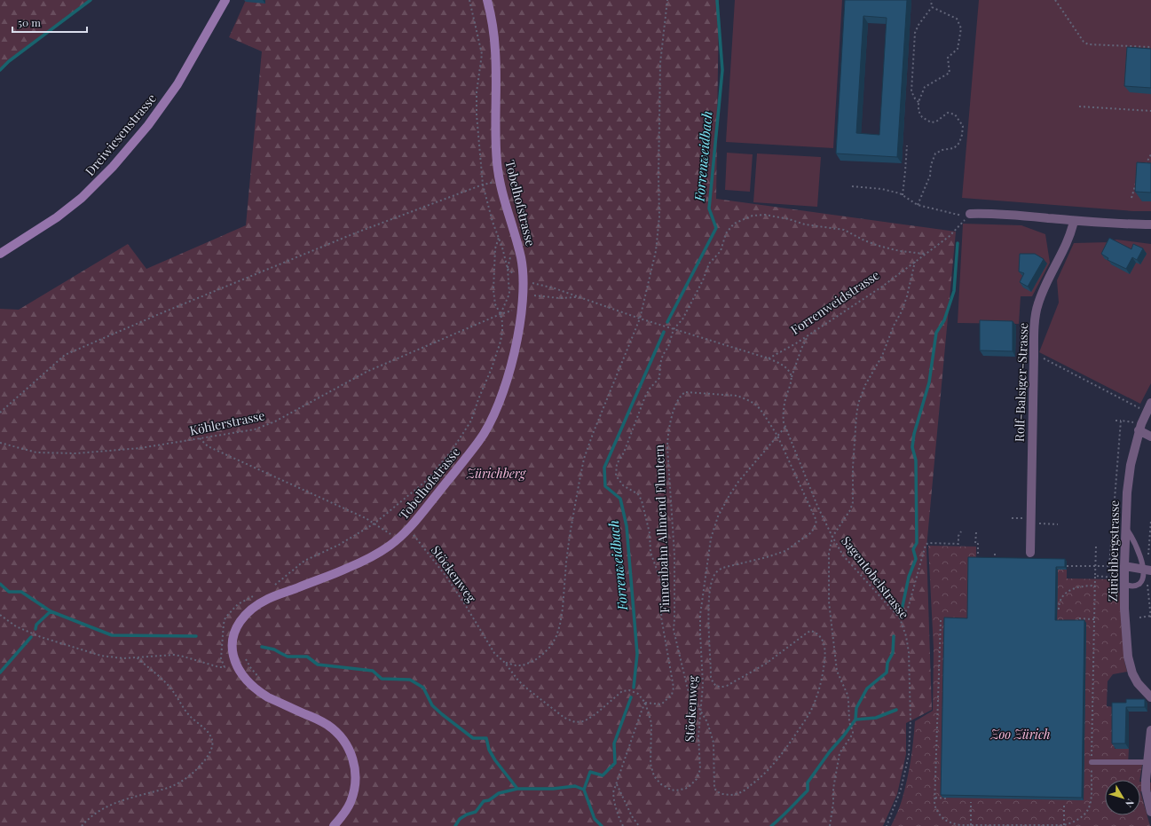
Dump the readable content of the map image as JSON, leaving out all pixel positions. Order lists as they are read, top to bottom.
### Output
{
  "streets": {
    "main road": ["Dreiwiesenstrasse", "Tobelhofstrasse"],
    "street": ["Rolf-Balsiger-Strasse", "Zürichbergstrasse"],
    "path": [
      "Forrenweidstrasse",
      "Köhlerstrasse",
      "Finnenbahn Allmend Fluntern",
      "Stöckenweg",
      "Sagentobelstrasse"
    ]
  },
  "crossings": [
    ["Tobelhofstrasse", "Stöckenweg"],
    ["Forrenweidstrasse", "Sagentobelstrasse"],
    ["Finnenbahn Allmend Fluntern", "Stöckenweg"],
    ["Stöckenweg", "Sagentobelstrasse"]
  ],
  "water": ["Forrenweidbach"],
  "parks": ["Zürichberg", "Zoo Zürich"],
  "scale_bar": "50 m",
  "north": "bottom right"
}
